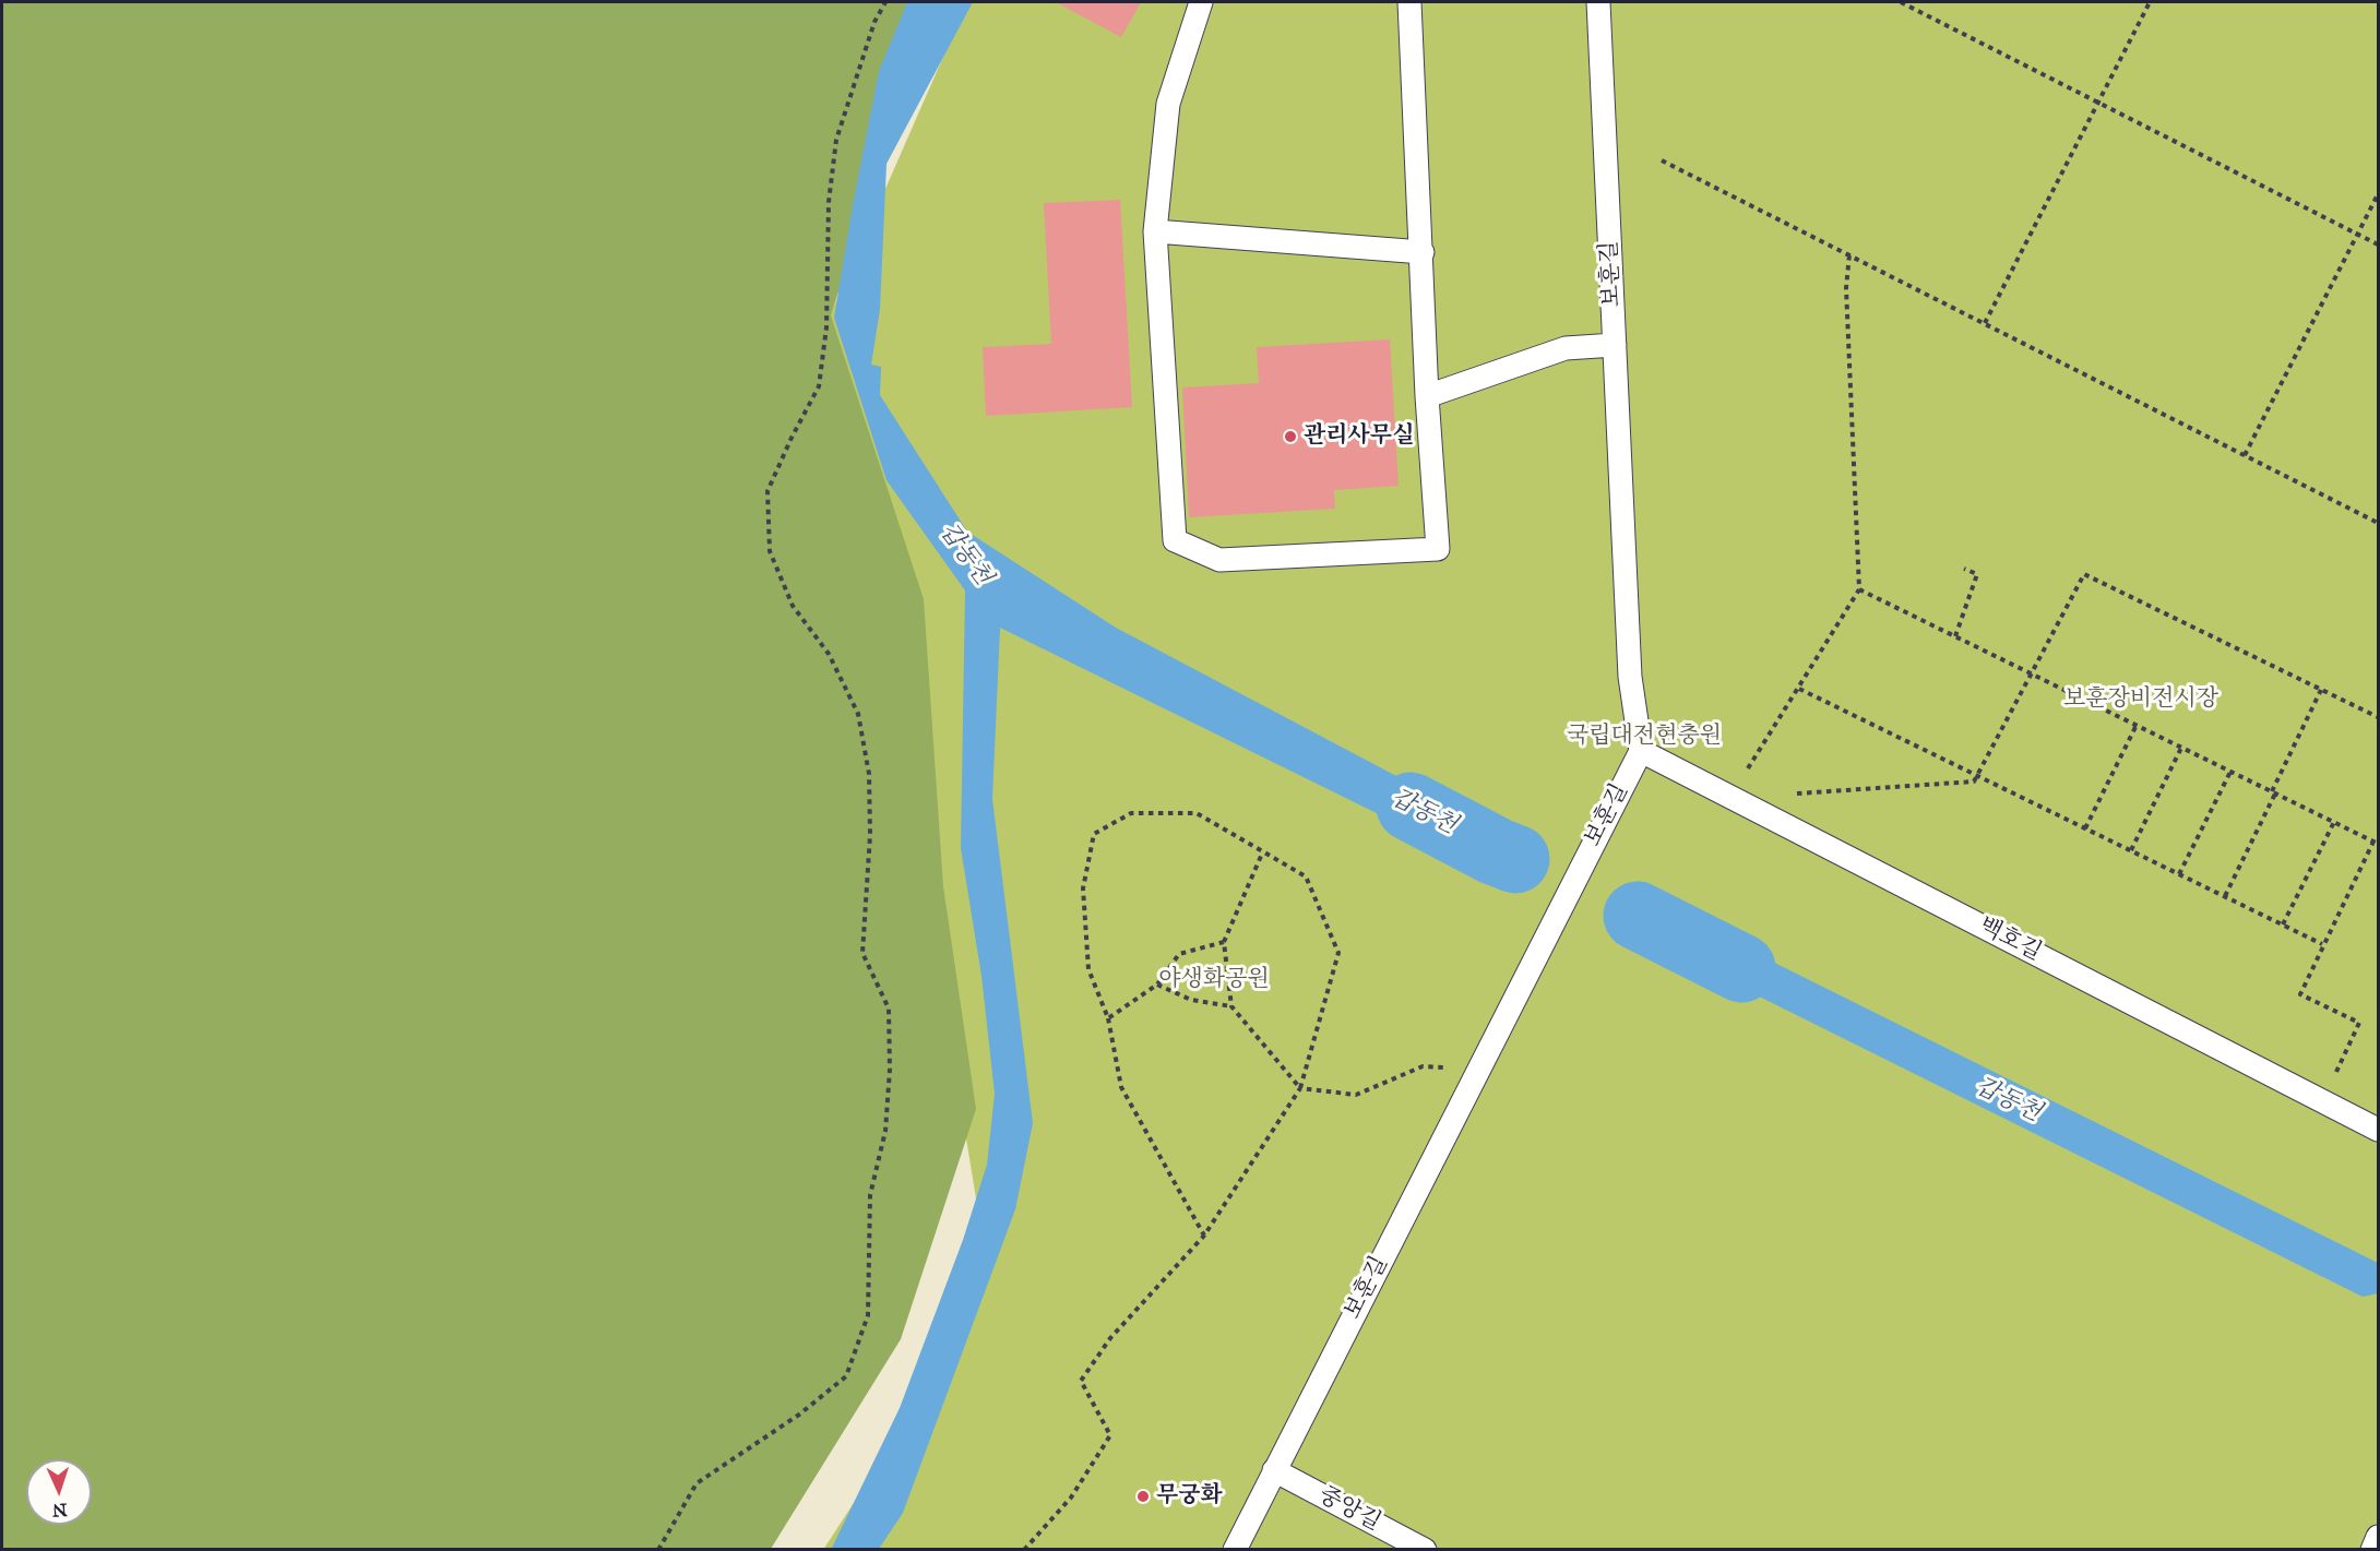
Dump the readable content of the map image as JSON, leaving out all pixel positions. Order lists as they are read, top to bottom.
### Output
{
  "streets": {
    "lane": ["보훈길", "백호길", "중앙길"]
  },
  "crossings": [
    ["보훈길", "백호길"],
    ["보훈길", "중앙길"]
  ],
  "water": ["갑동천"],
  "parks": ["보훈장비전시장", "국립대전현충원", "야생화공원"],
  "places": ["관리사무실", "무궁화"],
  "north": "bottom"
}
